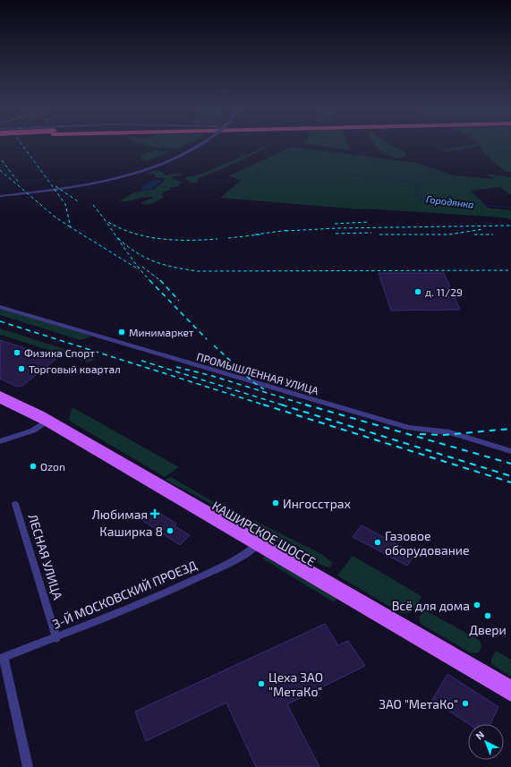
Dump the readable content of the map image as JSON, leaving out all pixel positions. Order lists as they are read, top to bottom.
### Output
{
  "streets": {
    "main road": ["КАШИРСКОЕ ШОССЕ"],
    "street": ["ПРОМЫШЛЕННАЯ УЛИЦА", "ЛЕСНАЯ УЛИЦА", "3-Й МОСКОВСКИЙ ПРОЕЗД"]
  },
  "crossings": [
    ["КАШИРСКОЕ ШОССЕ", "3-Й МОСКОВСКИЙ ПРОЕЗД"],
    ["ЛЕСНАЯ УЛИЦА", "3-Й МОСКОВСКИЙ ПРОЕЗД"]
  ],
  "water": ["Городянка"],
  "places": {
    "other": [
      "д. 11/29",
      "Минимаркет",
      "Физика Спорт",
      "Торговый квартал",
      "Ozon",
      "Ингосстрах",
      "Каширка 8",
      "Газовое оборудование",
      "Всё для дома",
      "Двери",
      "Цеха ЗАО \"МетаКо\"",
      "ЗАО \"МетаКо\""
    ],
    "health": ["Любимая"]
  },
  "north": "top left"
}
